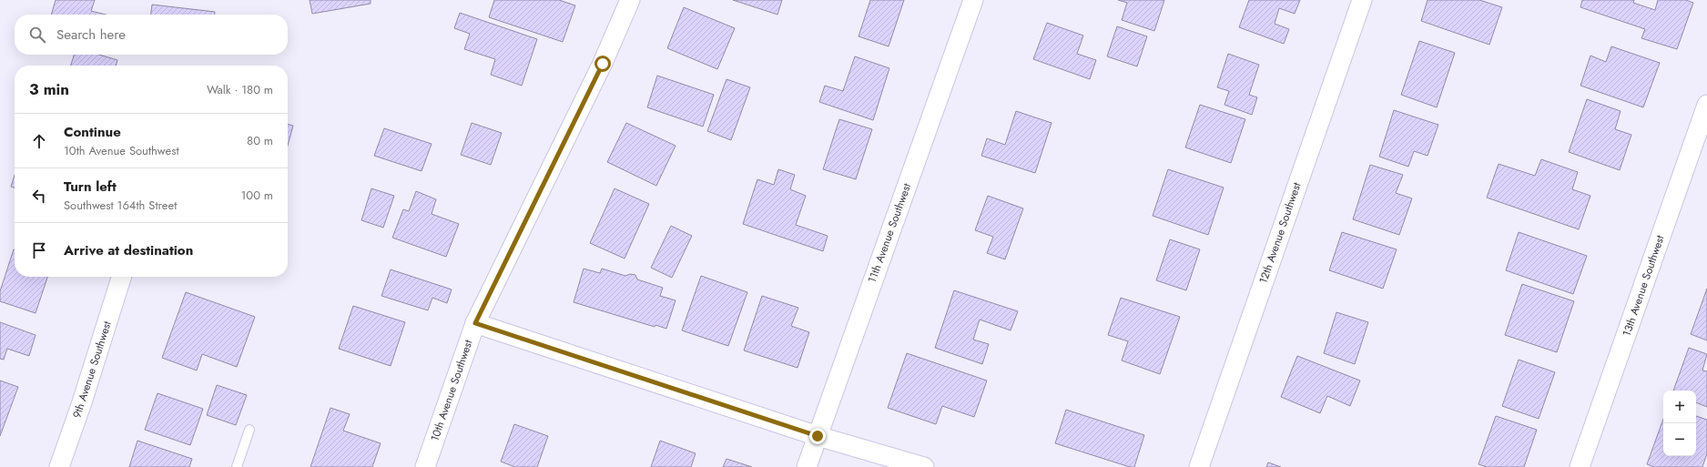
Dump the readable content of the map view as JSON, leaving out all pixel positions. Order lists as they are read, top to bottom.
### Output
{
  "streets": {
    "street": [
      "11th Avenue Southwest",
      "12th Avenue Southwest",
      "13th Avenue Southwest",
      "9th Avenue Southwest",
      "10th Avenue Southwest"
    ]
  },
  "page": {
    "search": "Search here",
    "heading": ["3 min", "Walk · 180 m"],
    "list": [
      ["Continue", "10th Avenue Southwest", "80 m"],
      ["Turn left", "Southwest 164th Street", "100 m"],
      "Arrive at destination"
    ],
    "map_buttons": ["+", "−"]
  }
}
